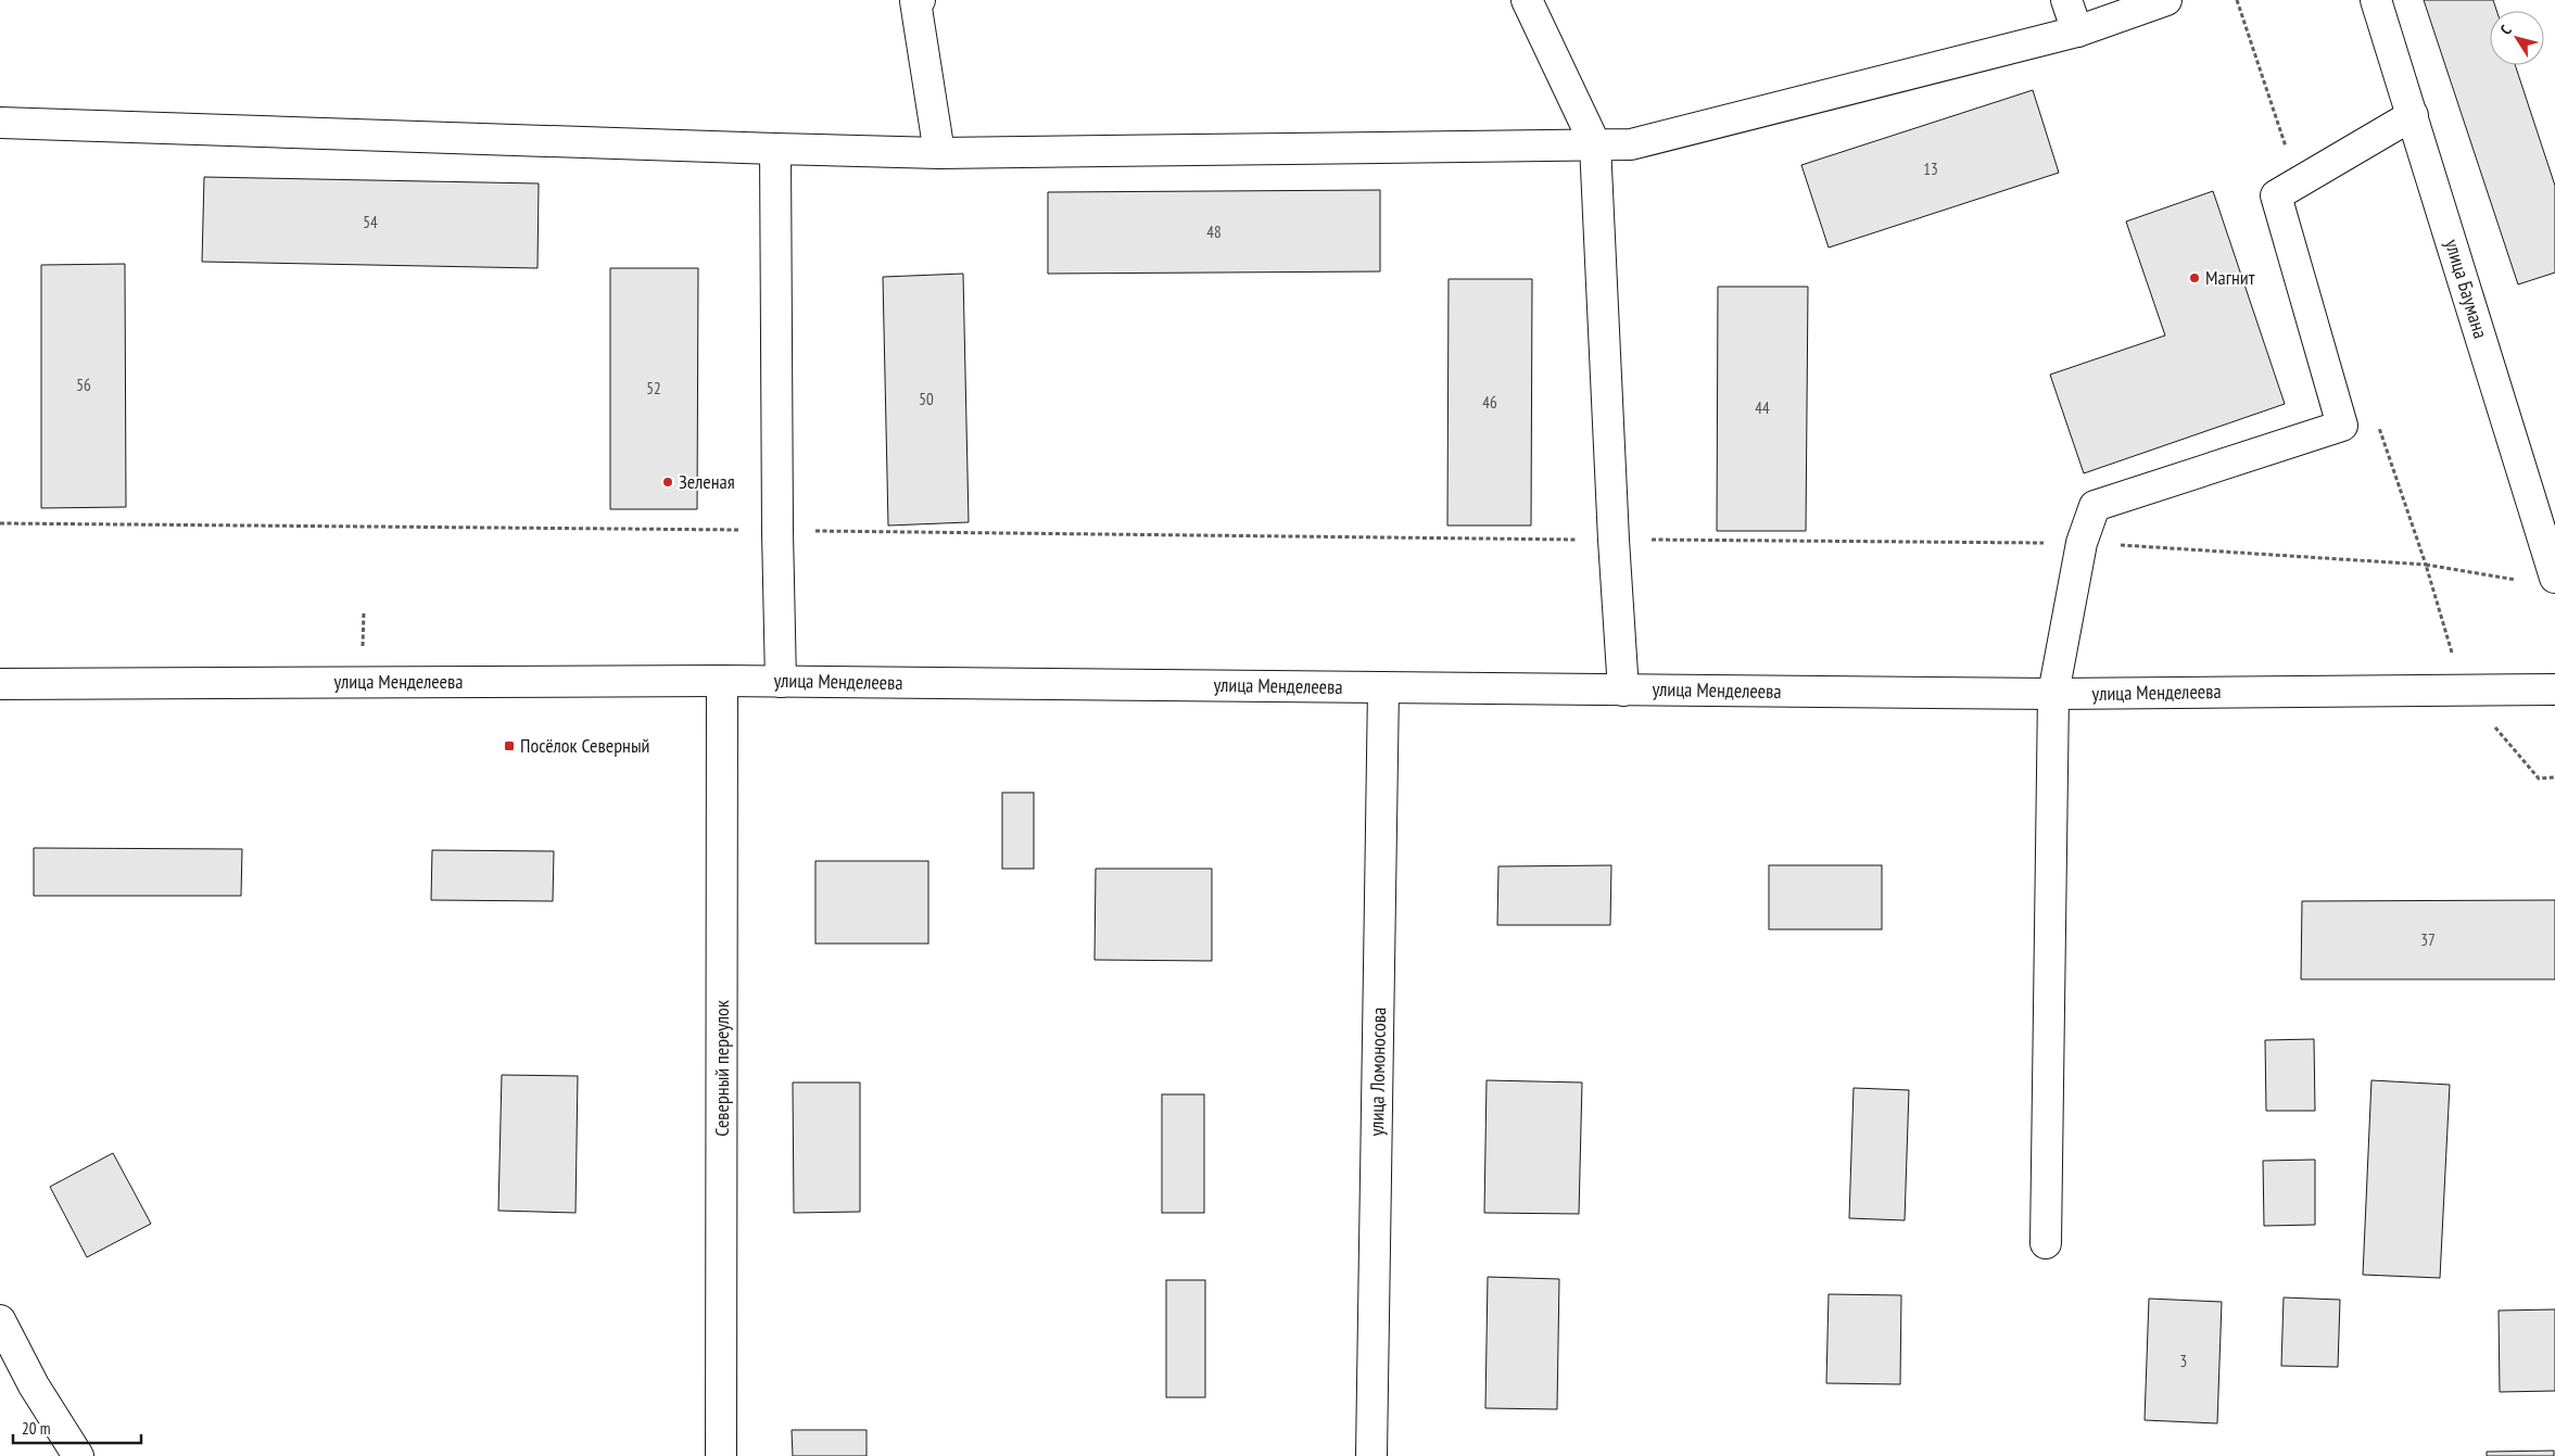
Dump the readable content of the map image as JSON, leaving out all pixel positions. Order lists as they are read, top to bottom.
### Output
{
  "streets": {
    "main road": [
      "улица Баумана",
      "улица Менделеева",
      "Северный переулок",
      "улица Ломоносова"
    ]
  },
  "crossings": [
    ["улица Менделеева", "Северный переулок"],
    ["улица Менделеева", "улица Ломоносова"]
  ],
  "places": {
    "other": ["Магнит", "Зеленая"],
    "transit": ["Посёлок Северный"]
  },
  "house_numbers": [
    "13",
    "54",
    "48",
    "56",
    "52",
    "50",
    "46",
    "44",
    "37",
    "3"
  ],
  "scale_bar": "20 m",
  "north": "top left"
}
